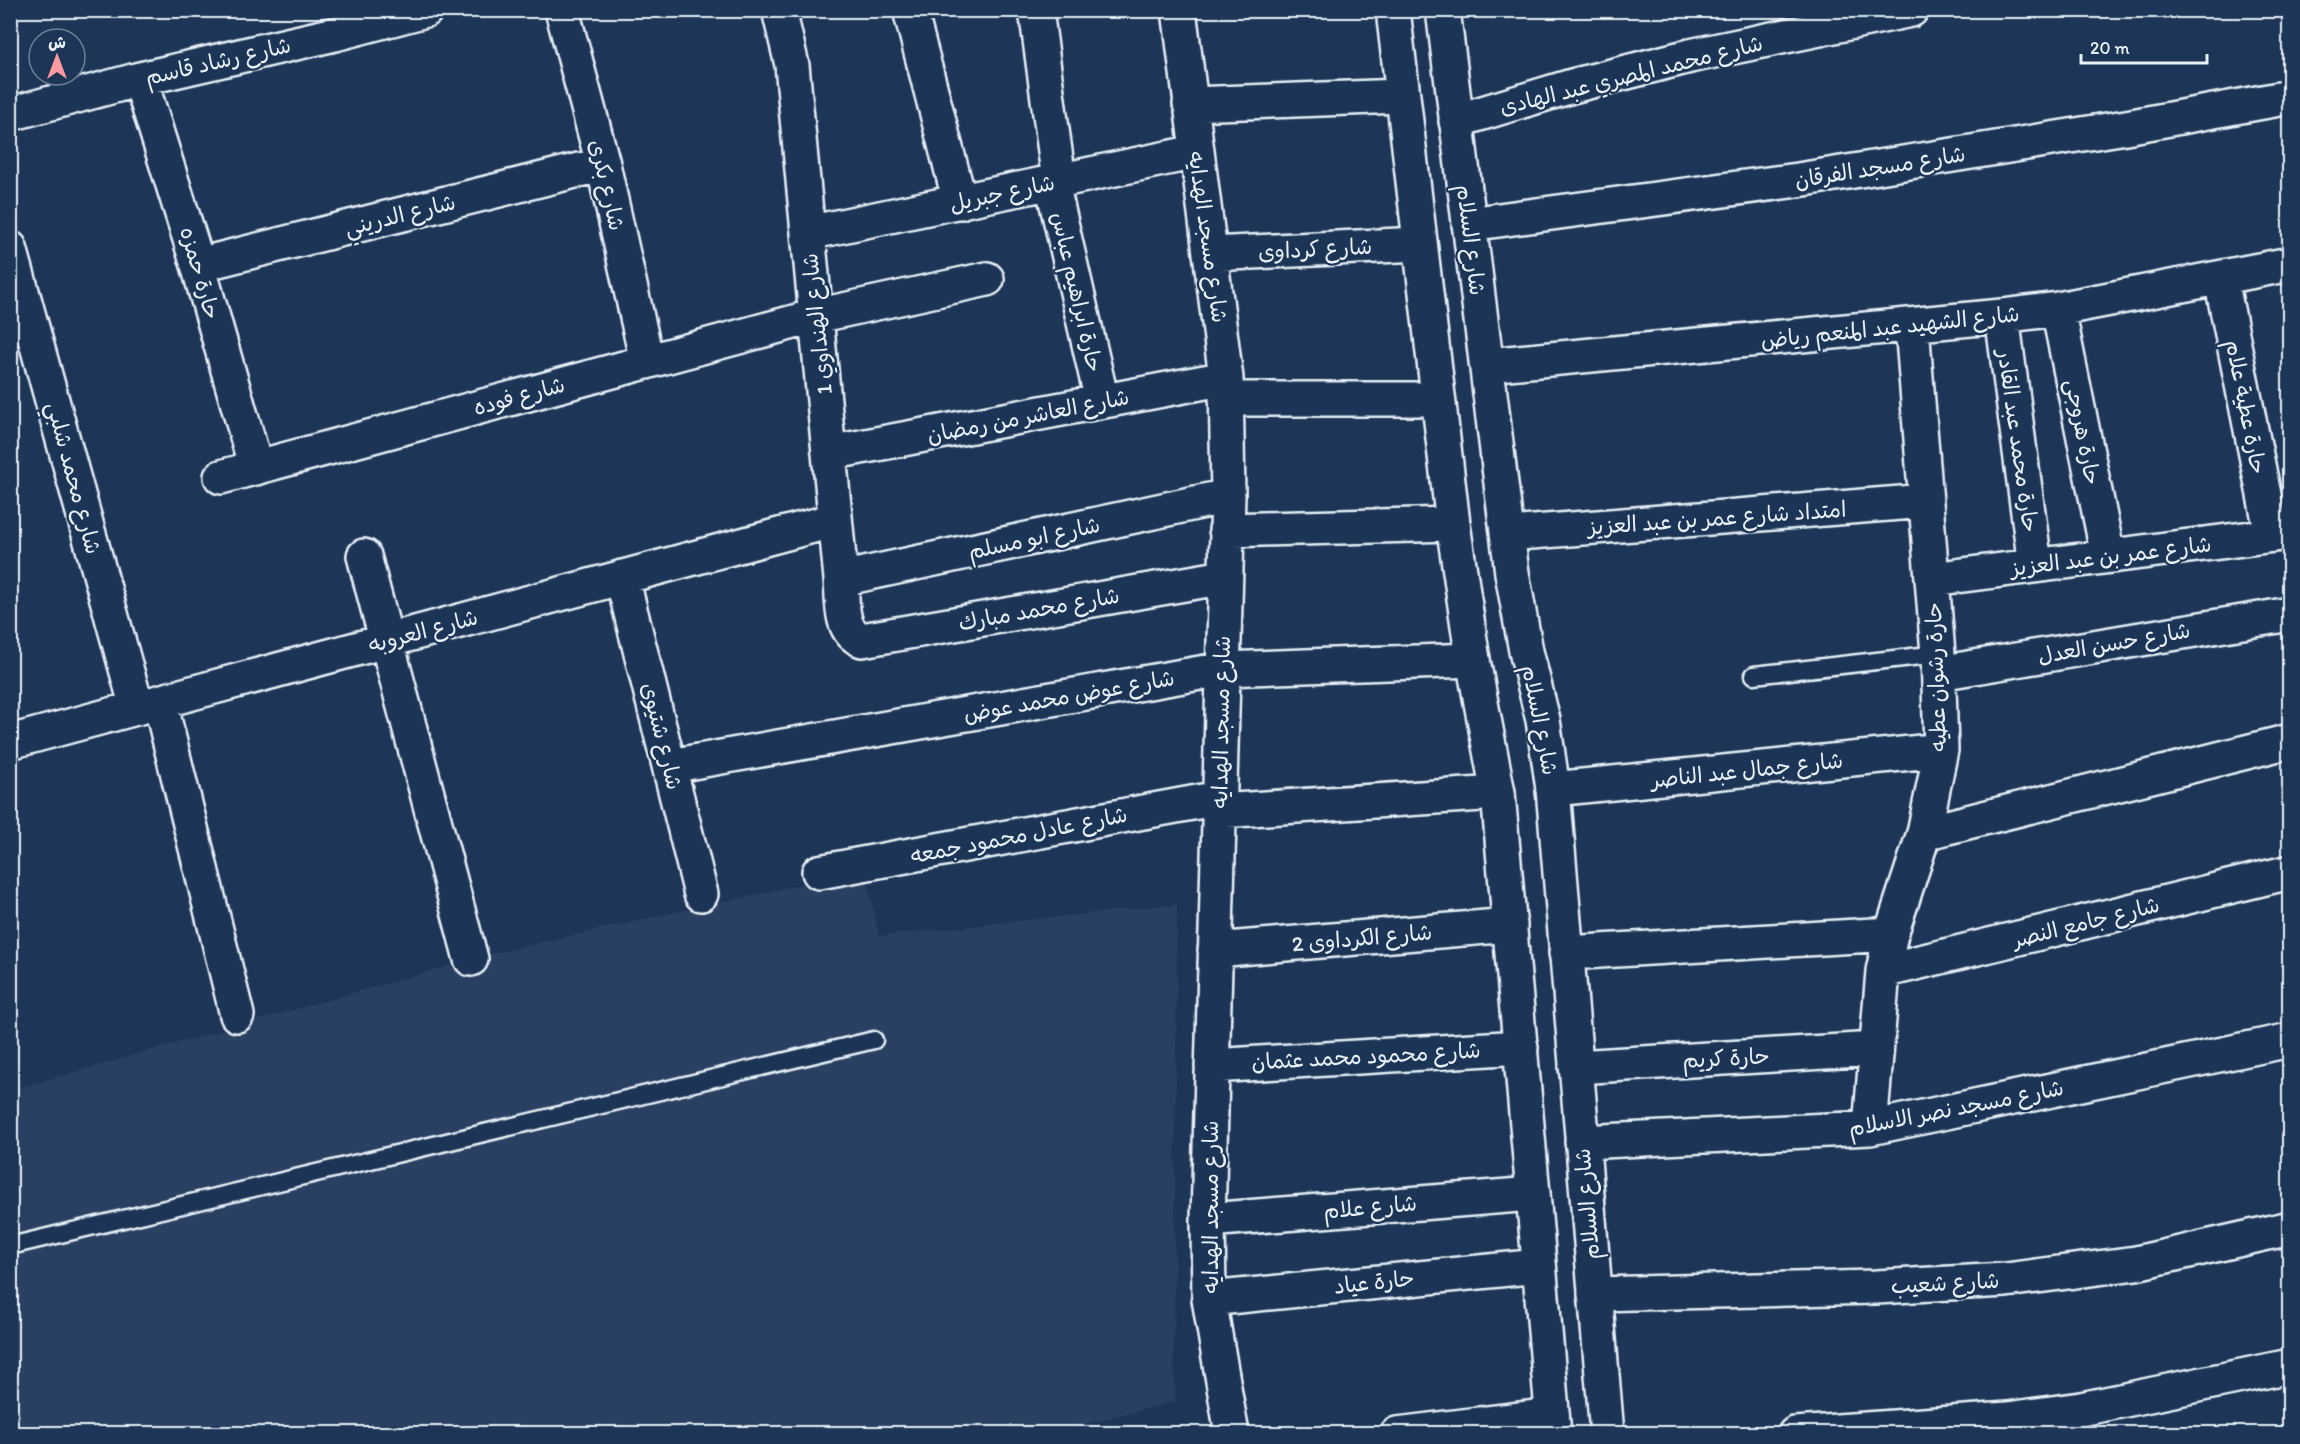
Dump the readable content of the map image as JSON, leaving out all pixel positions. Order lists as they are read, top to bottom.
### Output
{
  "streets": {
    "street": [
      "شارع رشاد قاسم",
      "شارع محمد المصري عبد الهادى",
      "شارع مسجد الفرقان",
      "شارع بكرى",
      "شارع جبريل",
      "شارع الدريني",
      "شارع مسجد الهدايه",
      "شارع السلام",
      "شارع كرداوى",
      "حارة حمزه",
      "حارة ابراهيم عباس",
      "شارع الهنداوي 1",
      "شارع الشهيد عبد المنعم رياض",
      "شارع فوده",
      "حارة عطية علام",
      "شارع العاشر من رمضان",
      "حارة هروجى",
      "حارة محمد عبد القادر",
      "شارع محمد شلبي",
      "امتداد شارع عمر بن عبد العزيز",
      "شارع ابو مسلم",
      "شارع عمر بن عبد العزيز",
      "شارع محمد مبارك",
      "شارع العروبه",
      "شارع حسن العدل",
      "حارة رشوان عطيه",
      "شارع عوض محمد عوض",
      "شارع شتيوى",
      "شارع جمال عبد الناصر",
      "شارع عادل محمود جمعه",
      "شارع جامع النصر",
      "شارع الكرداوى 2",
      "شارع محمود محمد عثمان",
      "حارة كريم",
      "شارع مسجد نصر الاسلام",
      "شارع علام",
      "حارة عياد",
      "شارع شعيب"
    ]
  },
  "crossings": [
    ["شارع رشاد قاسم", "حارة حمزه"],
    ["شارع محمد المصري عبد الهادى", "شارع السلام"],
    ["شارع مسجد الفرقان", "شارع السلام"],
    ["شارع بكرى", "شارع الدريني"],
    ["شارع بكرى", "شارع فوده"],
    ["شارع جبريل", "شارع مسجد الهدايه"],
    ["شارع جبريل", "حارة ابراهيم عباس"],
    ["شارع جبريل", "شارع الهنداوي 1"],
    ["شارع الدريني", "حارة حمزه"],
    ["شارع مسجد الهدايه", "شارع كرداوى"],
    ["شارع مسجد الهدايه", "شارع العاشر من رمضان"],
    ["شارع مسجد الهدايه", "شارع ابو مسلم"],
    ["شارع مسجد الهدايه", "شارع محمد مبارك"],
    ["شارع مسجد الهدايه", "شارع عوض محمد عوض"],
    ["شارع مسجد الهدايه", "شارع عادل محمود جمعه"],
    ["شارع مسجد الهدايه", "شارع الكرداوى 2"],
    ["شارع مسجد الهدايه", "شارع محمود محمد عثمان"],
    ["شارع مسجد الهدايه", "شارع علام"],
    ["شارع مسجد الهدايه", "حارة عياد"],
    ["شارع السلام", "شارع الشهيد عبد المنعم رياض"],
    ["شارع السلام", "امتداد شارع عمر بن عبد العزيز"],
    ["شارع السلام", "شارع جمال عبد الناصر"],
    ["شارع السلام", "حارة كريم"],
    ["شارع السلام", "شارع مسجد نصر الاسلام"],
    ["شارع السلام", "شارع شعيب"],
    ["حارة حمزه", "شارع فوده"],
    ["حارة ابراهيم عباس", "شارع العاشر من رمضان"],
    ["شارع الهنداوي 1", "شارع فوده"],
    ["شارع الهنداوي 1", "شارع العاشر من رمضان"],
    ["شارع الهنداوي 1", "شارع ابو مسلم"],
    ["شارع الهنداوي 1", "شارع محمد مبارك"],
    ["شارع الهنداوي 1", "شارع العروبه"],
    ["شارع الشهيد عبد المنعم رياض", "حارة عطية علام"],
    ["شارع الشهيد عبد المنعم رياض", "حارة هروجى"],
    ["شارع الشهيد عبد المنعم رياض", "حارة محمد عبد القادر"],
    ["شارع الشهيد عبد المنعم رياض", "حارة رشوان عطيه"],
    ["حارة عطية علام", "شارع عمر بن عبد العزيز"],
    ["حارة هروجى", "شارع عمر بن عبد العزيز"],
    ["حارة محمد عبد القادر", "شارع عمر بن عبد العزيز"],
    ["شارع محمد شلبي", "شارع العروبه"],
    ["امتداد شارع عمر بن عبد العزيز", "حارة رشوان عطيه"],
    ["شارع عمر بن عبد العزيز", "حارة رشوان عطيه"],
    ["شارع العروبه", "شارع شتيوى"],
    ["شارع حسن العدل", "حارة رشوان عطيه"],
    ["حارة رشوان عطيه", "شارع جمال عبد الناصر"],
    ["حارة رشوان عطيه", "شارع جامع النصر"],
    ["حارة رشوان عطيه", "حارة كريم"],
    ["حارة رشوان عطيه", "شارع مسجد نصر الاسلام"],
    ["شارع عوض محمد عوض", "شارع شتيوى"]
  ],
  "scale_bar": "20 m",
  "north": "top"
}
